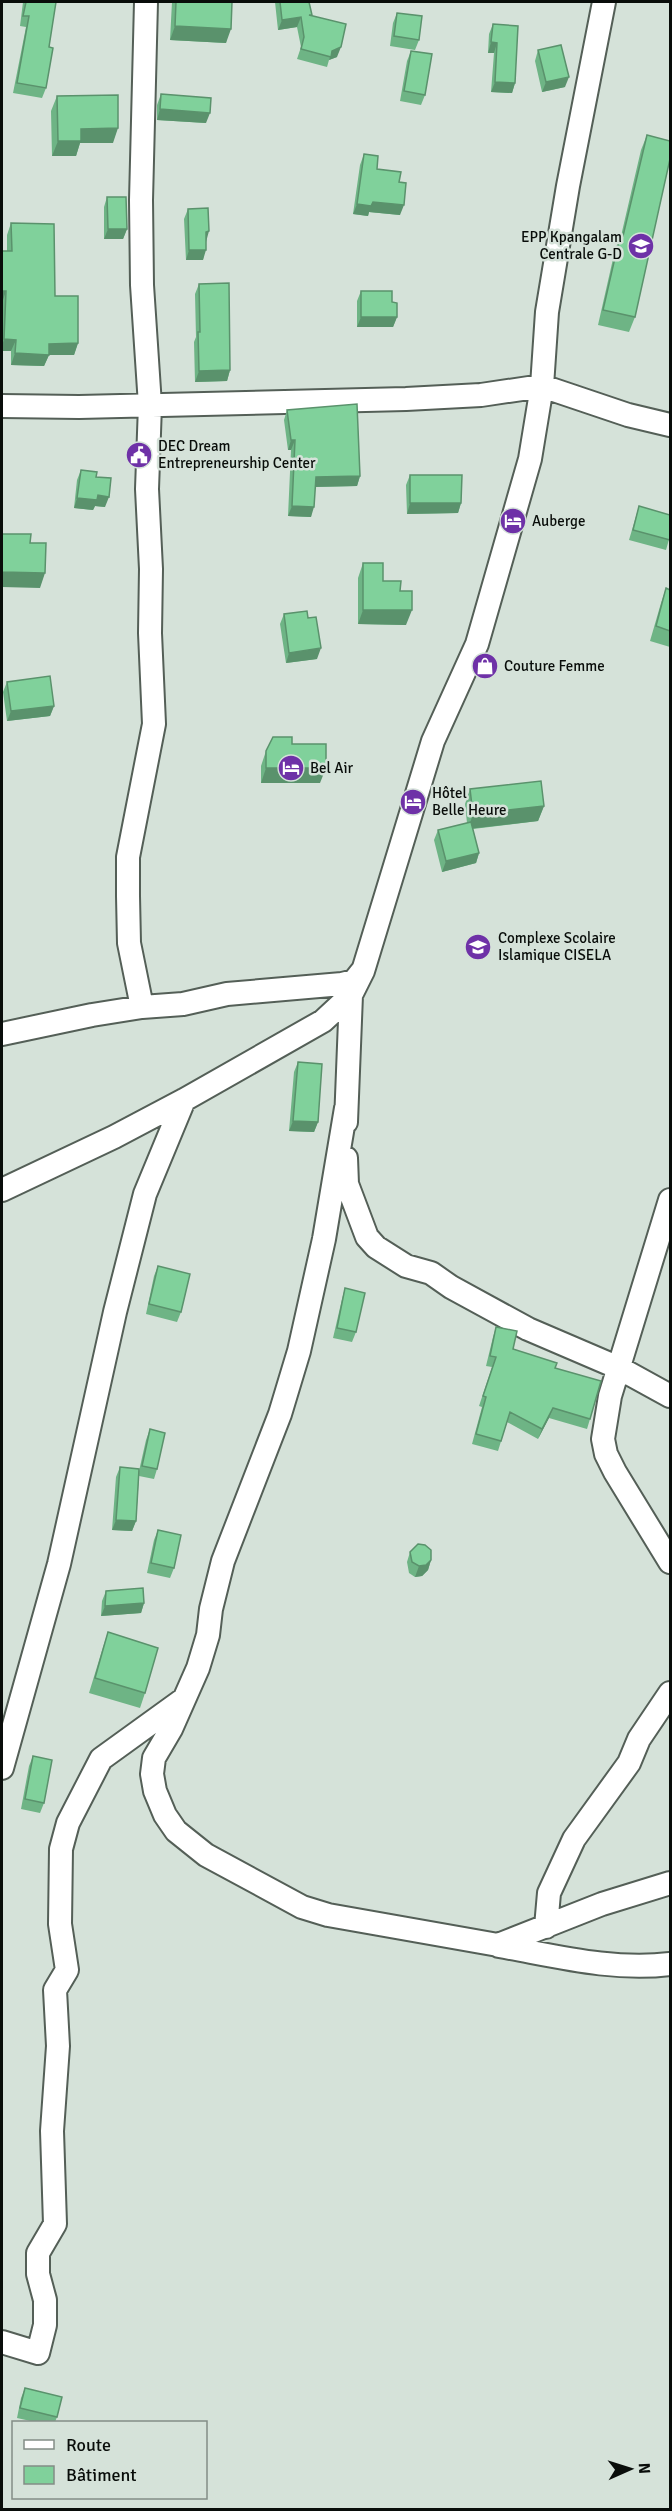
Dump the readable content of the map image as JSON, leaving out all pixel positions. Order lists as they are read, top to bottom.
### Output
{
  "places": {
    "school or university": ["EPP Kpangalam Centrale G-D", "Complexe Scolaire Islamique CISELA"],
    "public building": ["DEC Dream Entrepreneurship Center"],
    "hotel": ["Auberge", "Bel Air", "Hôtel Belle Heure"],
    "shop": ["Couture Femme"]
  },
  "legend": ["Route", "Bâtiment"],
  "north": "right"
}
